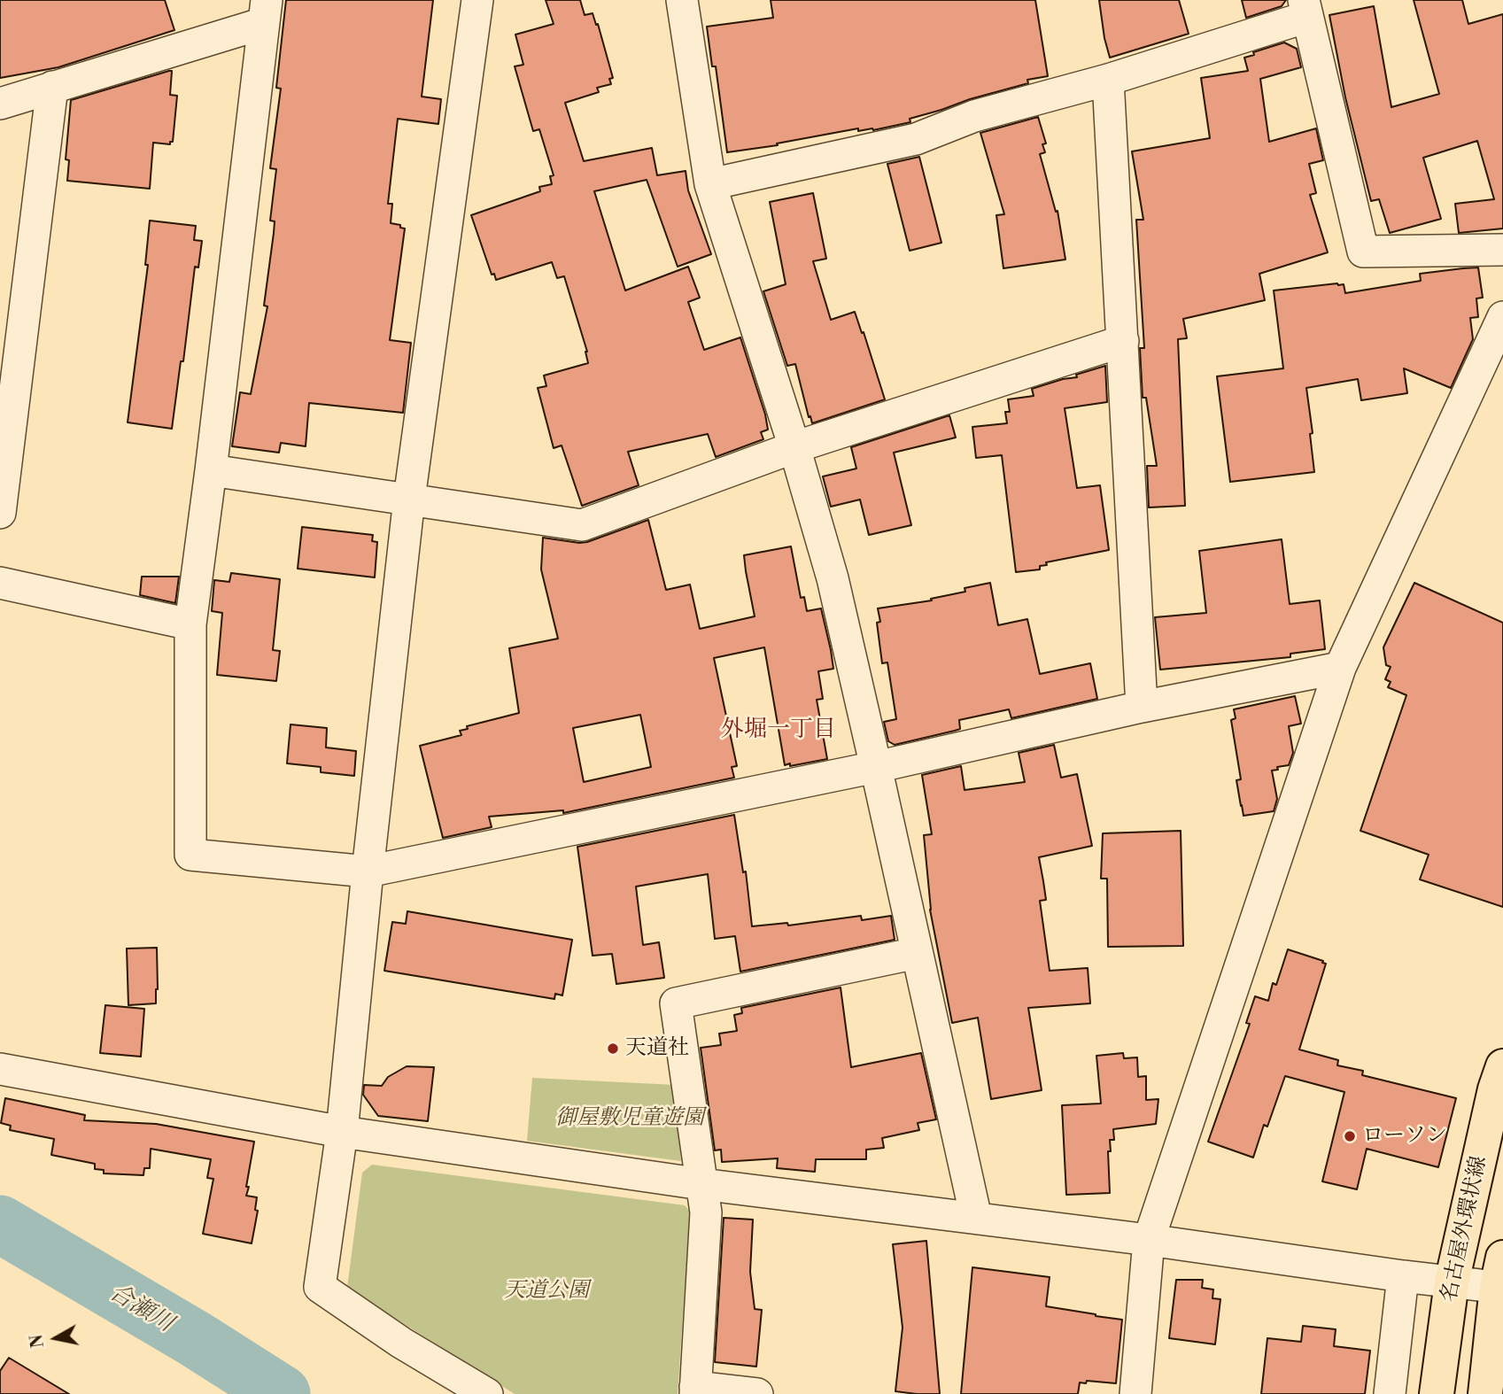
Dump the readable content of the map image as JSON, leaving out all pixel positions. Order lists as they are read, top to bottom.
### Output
{
  "streets": {
    "main road": ["名古屋外環状線"]
  },
  "districts": ["外堀一丁目"],
  "water": ["合瀬川"],
  "parks": ["御屋敷児童遊園", "天道公園"],
  "places": ["天道社", "ローソン"],
  "north": "left"
}
